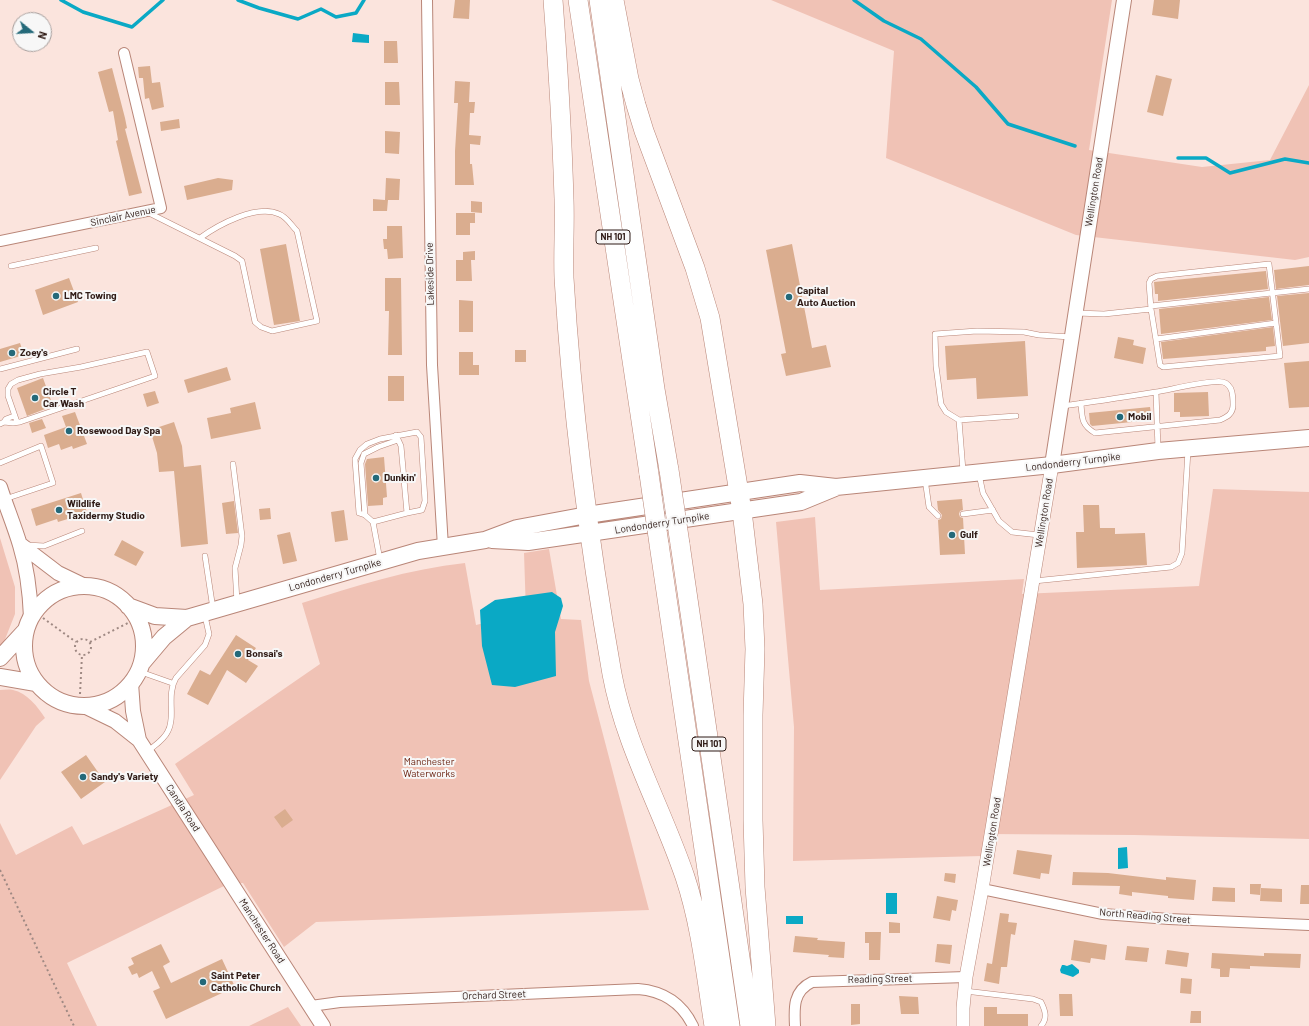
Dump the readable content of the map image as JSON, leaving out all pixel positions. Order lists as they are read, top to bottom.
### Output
{
  "streets": {
    "highway": ["NH 101"],
    "main road": [
      "Wellington Road",
      "Londonderry Turnpike",
      "Candia Road",
      "Manchester Road"
    ],
    "street": [
      "Sinclair Avenue",
      "Lakeside Drive",
      "North Reading Street",
      "Reading Street",
      "Orchard Street"
    ]
  },
  "crossings": [
    ["Wellington Road", "Londonderry Turnpike"],
    ["Wellington Road", "North Reading Street"],
    ["Wellington Road", "Reading Street"],
    ["Lakeside Drive", "Londonderry Turnpike"],
    ["Londonderry Turnpike", "Candia Road"],
    ["Candia Road", "Manchester Road"],
    ["Manchester Road", "Orchard Street"]
  ],
  "parks": ["Manchester Waterworks"],
  "places": [
    "LMC Towing",
    "Capital Auto Auction",
    "Zoey's",
    "Circle T Car Wash",
    "Mobil",
    "Rosewood Day Spa",
    "Dunkin'",
    "Wildlife Taxidermy Studio",
    "Gulf",
    "Bonsai's",
    "Sandy's Variety",
    "Saint Peter Catholic Church"
  ],
  "north": "right"
}
